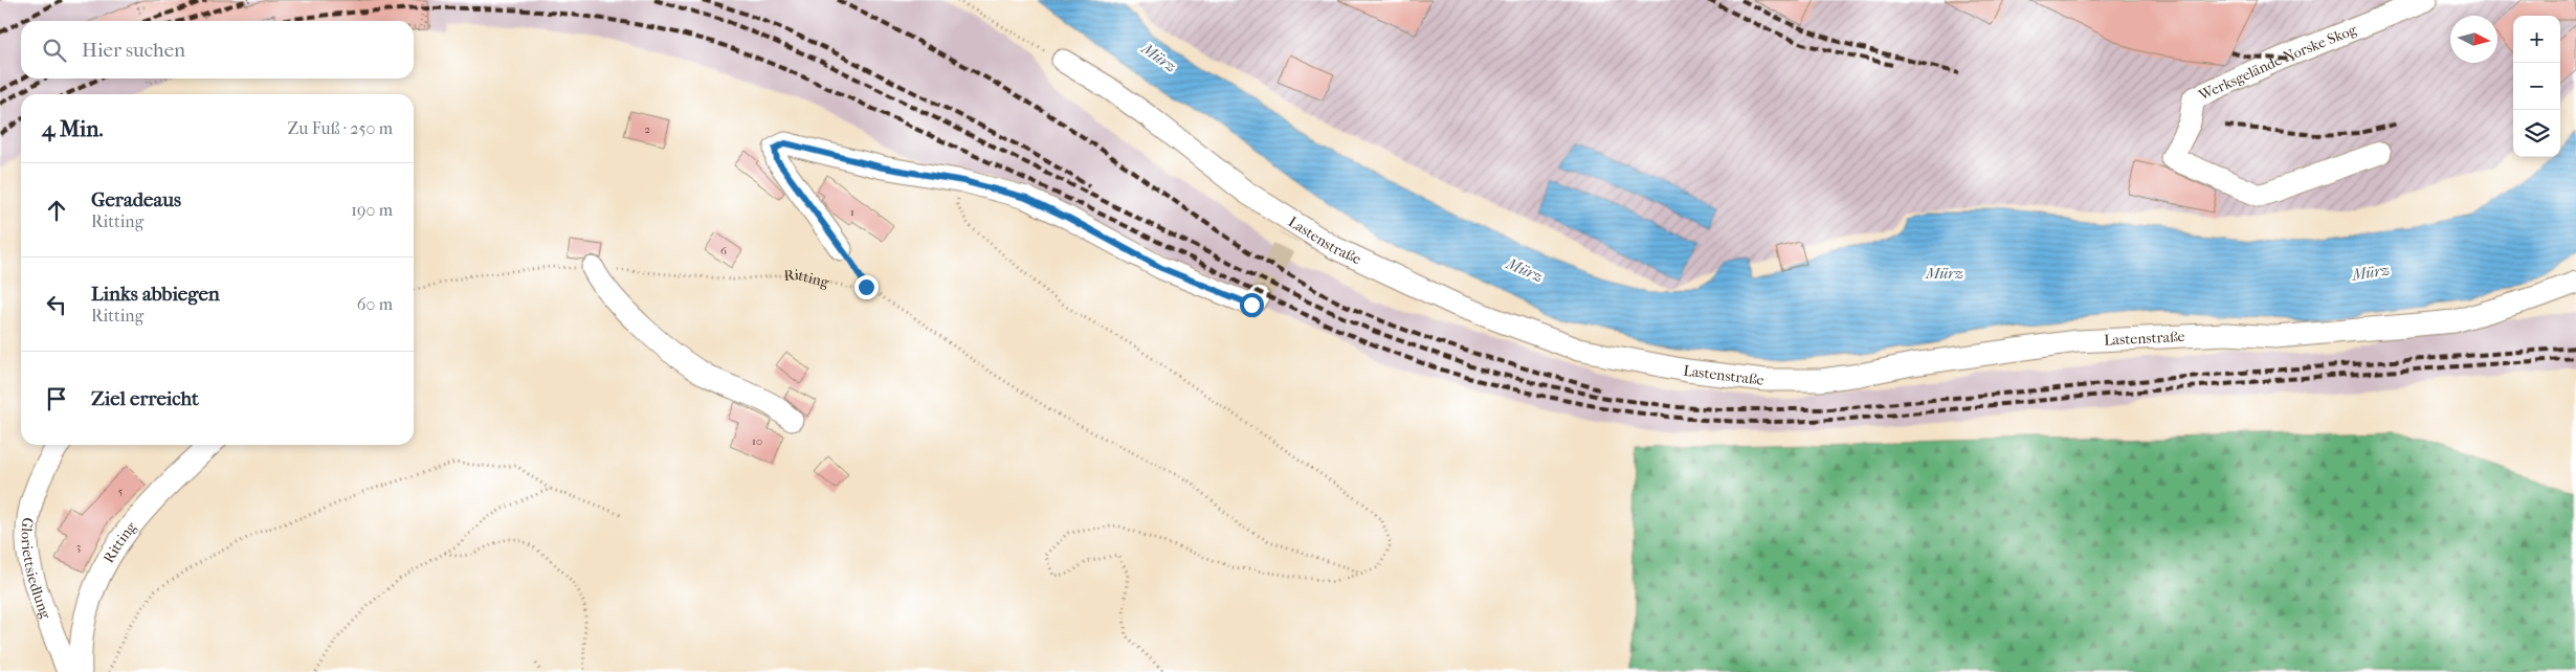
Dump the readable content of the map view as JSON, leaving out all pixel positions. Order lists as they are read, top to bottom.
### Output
{
  "streets": {
    "street": [
      "Werksgelände Norske Skog",
      "Lastenstraße",
      "Ritting",
      "Gloriettsiedlung"
    ]
  },
  "water": ["Mürz"],
  "house_numbers": [
    "2",
    "1",
    "6",
    "10",
    "5",
    "3"
  ],
  "north": "right",
  "page": {
    "map_buttons": ["+", "−"],
    "search": "Hier suchen",
    "heading": ["4 Min.", "Zu Fuß · 250 m"],
    "list": [
      ["Geradeaus", "Ritting", "190 m"],
      ["Links abbiegen", "Ritting", "60 m"],
      "Ziel erreicht"
    ]
  }
}
